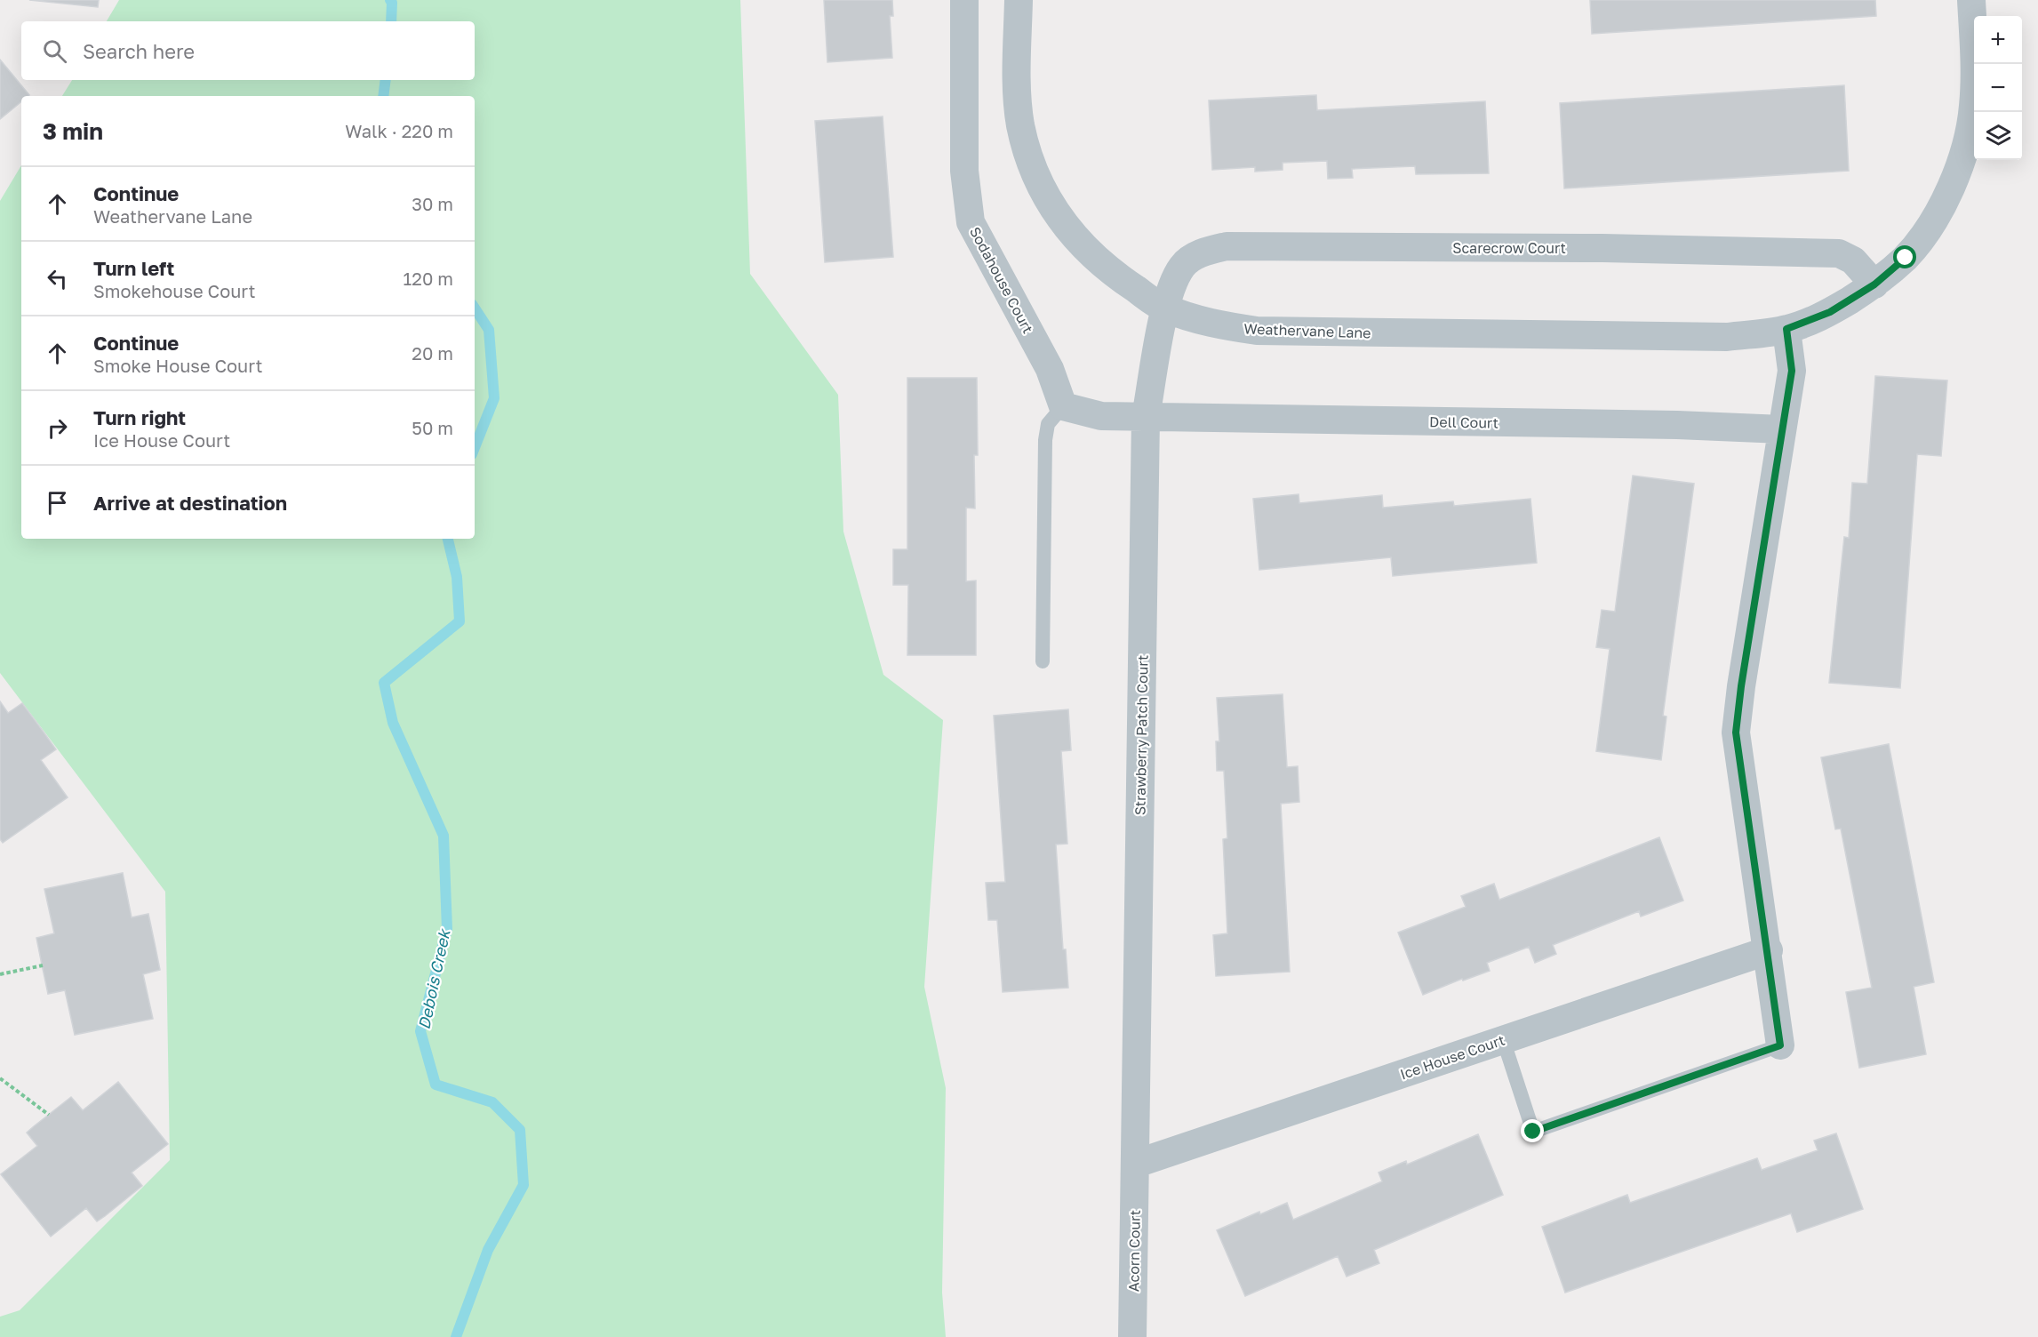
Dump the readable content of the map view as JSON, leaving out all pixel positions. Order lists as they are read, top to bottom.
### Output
{
  "streets": {
    "street": [
      "Scarecrow Court",
      "Sodahouse Court",
      "Weathervane Lane",
      "Dell Court",
      "Strawberry Patch Court",
      "Ice House Court",
      "Acorn Court"
    ]
  },
  "crossings": [
    ["Scarecrow Court", "Weathervane Lane"],
    ["Scarecrow Court", "Strawberry Patch Court"],
    ["Weathervane Lane", "Strawberry Patch Court"],
    ["Dell Court", "Strawberry Patch Court"],
    ["Strawberry Patch Court", "Ice House Court"],
    ["Strawberry Patch Court", "Acorn Court"],
    ["Ice House Court", "Acorn Court"]
  ],
  "water": ["Debois Creek"],
  "page": {
    "map_buttons": ["+", "−"],
    "search": "Search here",
    "heading": ["3 min", "Walk · 220 m"],
    "list": [
      ["Continue", "Weathervane Lane", "30 m"],
      ["Turn left", "Smokehouse Court", "120 m"],
      ["Continue", "Smoke House Court", "20 m"],
      ["Turn right", "Ice House Court", "50 m"],
      "Arrive at destination"
    ]
  }
}
